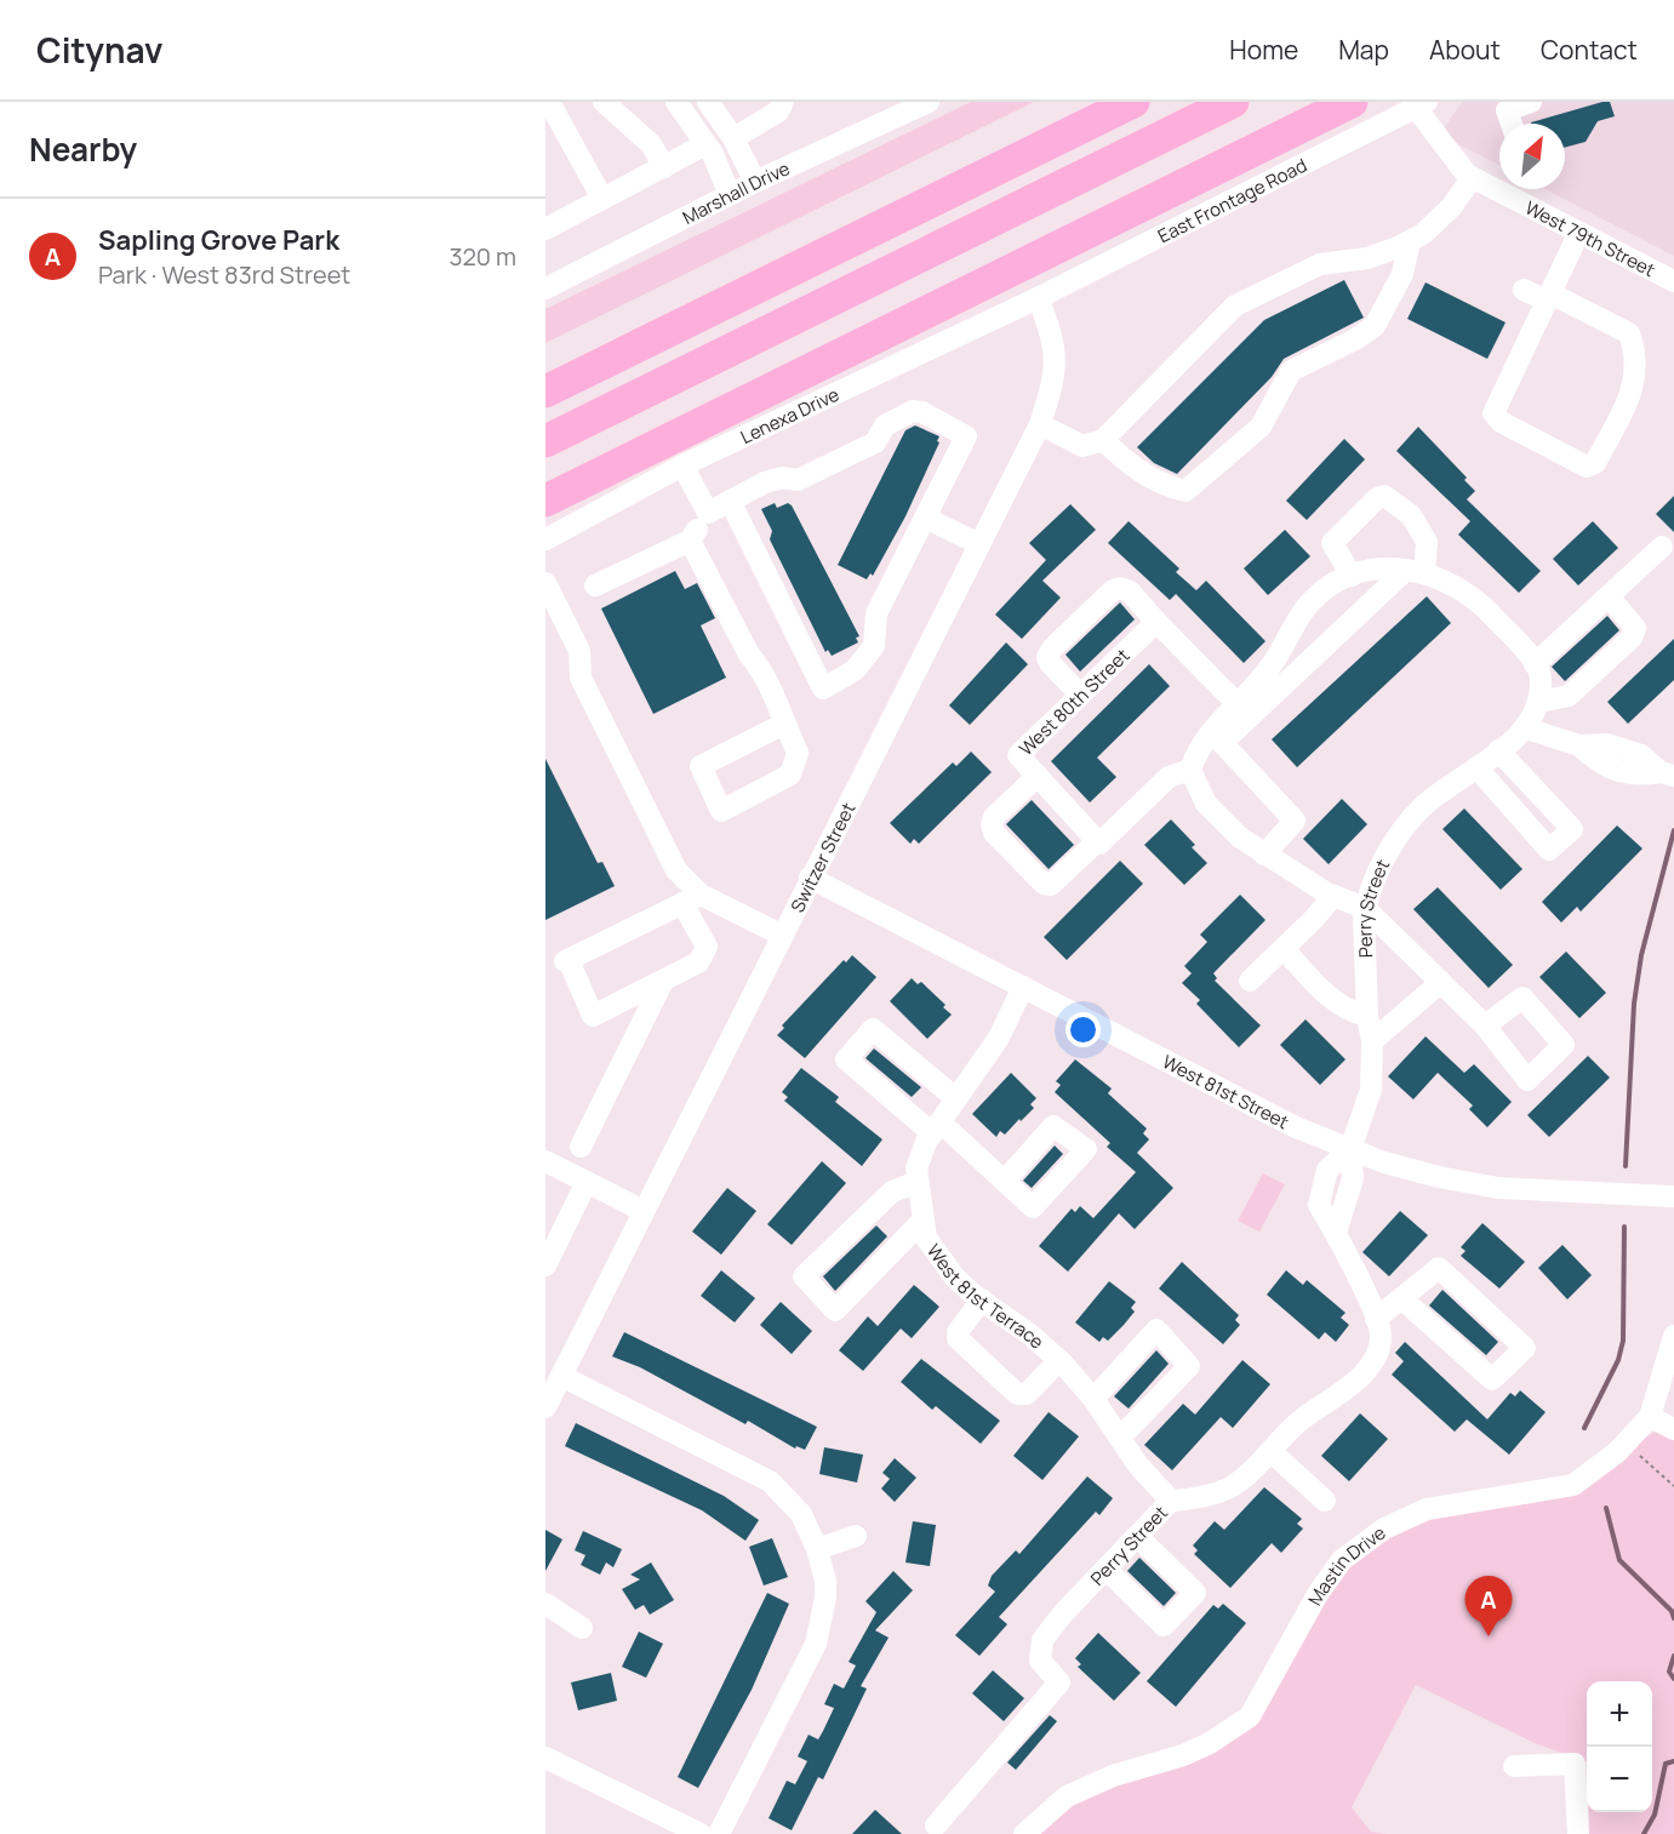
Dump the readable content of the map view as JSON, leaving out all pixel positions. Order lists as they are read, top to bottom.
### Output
{
  "streets": {
    "street": [
      "Marshall Drive",
      "East Frontage Road",
      "West 79th Street",
      "Lenexa Drive",
      "West 80th Street",
      "Switzer Street",
      "Perry Street",
      "West 81st Street",
      "West 81st Terrace",
      "Mastin Drive"
    ]
  },
  "crossings": [
    ["East Frontage Road", "West 79th Street"],
    ["East Frontage Road", "Lenexa Drive"],
    ["East Frontage Road", "Switzer Street"],
    ["Lenexa Drive", "Switzer Street"],
    ["Switzer Street", "West 81st Street"],
    ["Perry Street", "West 81st Street"],
    ["Perry Street", "West 81st Terrace"],
    ["West 81st Street", "West 81st Terrace"]
  ],
  "north": "top right",
  "page": {
    "header": "Citynav",
    "nav": [
      "Home",
      "Map",
      "About",
      "Contact"
    ],
    "heading": "Nearby",
    "list": [
      {
        "mark": "A",
        "name": "Sapling Grove Park",
        "note": "Park · West 83rd Street",
        "value": "320 m"
      }
    ],
    "pins": "A",
    "map_buttons": ["+", "−"]
  }
}
